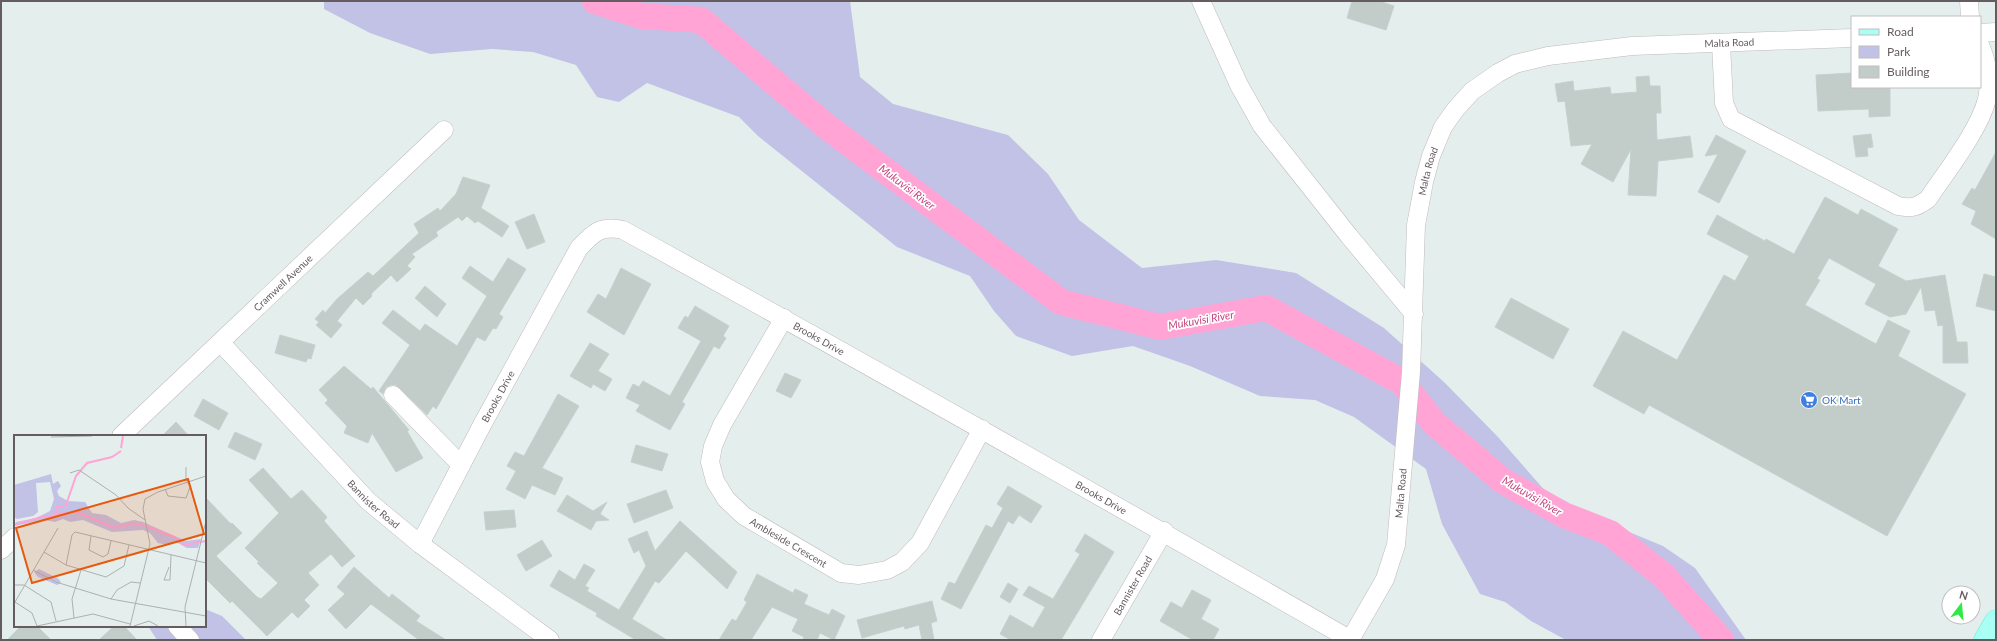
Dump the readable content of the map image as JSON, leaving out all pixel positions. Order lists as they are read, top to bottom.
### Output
{
  "streets": {
    "street": [
      "Malta Road",
      "Cramwell Avenue",
      "Brooks Drive",
      "Bannister Road",
      "Ambleside Crescent"
    ]
  },
  "crossings": [
    ["Malta Road", "Brooks Drive"],
    ["Cramwell Avenue", "Bannister Road"],
    ["Brooks Drive", "Bannister Road"],
    ["Brooks Drive", "Ambleside Crescent"]
  ],
  "water": ["Mukuvisi River"],
  "places": {
    "supermarket": ["OK Mart"]
  },
  "legend": ["Road", "Park", "Building"],
  "north": "top"
}
